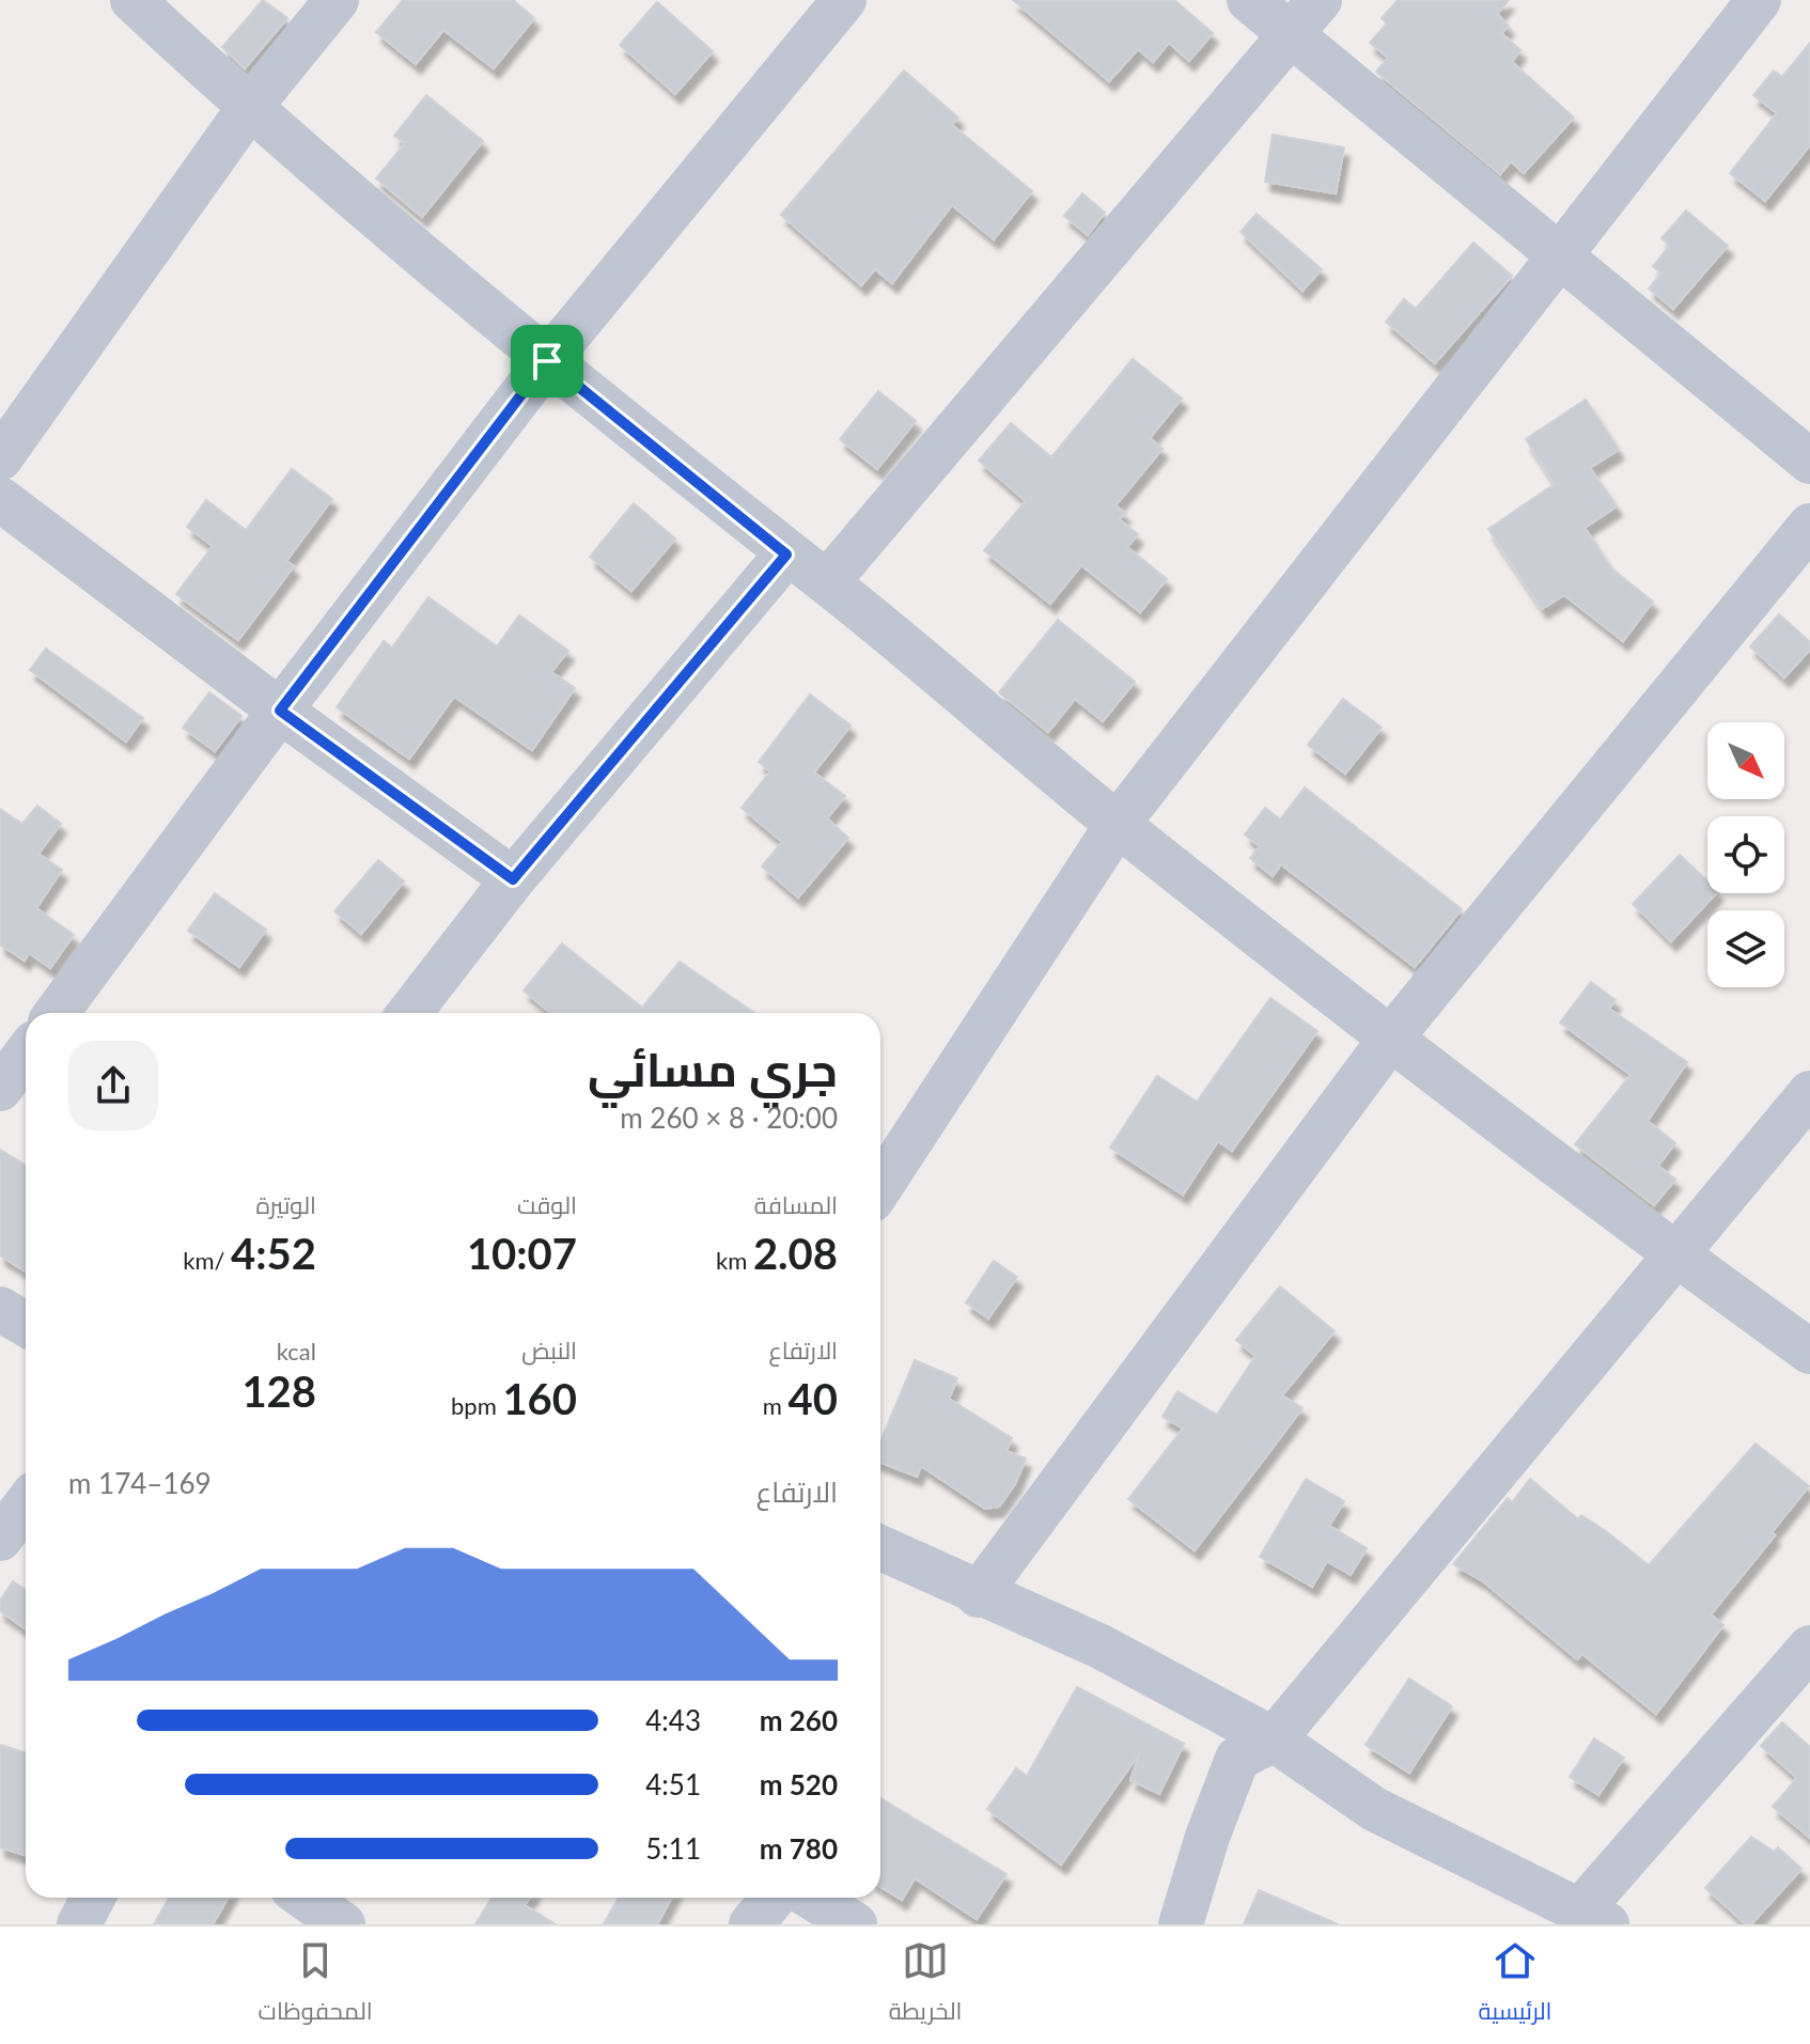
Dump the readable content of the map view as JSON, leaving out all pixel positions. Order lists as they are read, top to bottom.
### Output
{
  "north": "bottom right",
  "page": {
    "heading": ["جري مسائي", "20:00 · 8 × 260 m"],
    "stats": [
      ["المسافة", "2.08 km"],
      ["الوقت", "10:07"],
      ["الوتيرة", "4:52 /km"],
      ["الارتفاع", "40 m"],
      ["النبض", "160 bpm"],
      ["kcal", "128"]
    ],
    "chart": ["الارتفاع", "169–174 m"],
    "list": [
      {
        "name": "260 m",
        "note": "4:43"
      },
      {
        "name": "520 m",
        "note": "4:51"
      },
      {
        "name": "780 m",
        "note": "5:11"
      }
    ],
    "tabs": ["الرئيسية", "الخريطة", "المحفوظات"]
  }
}
